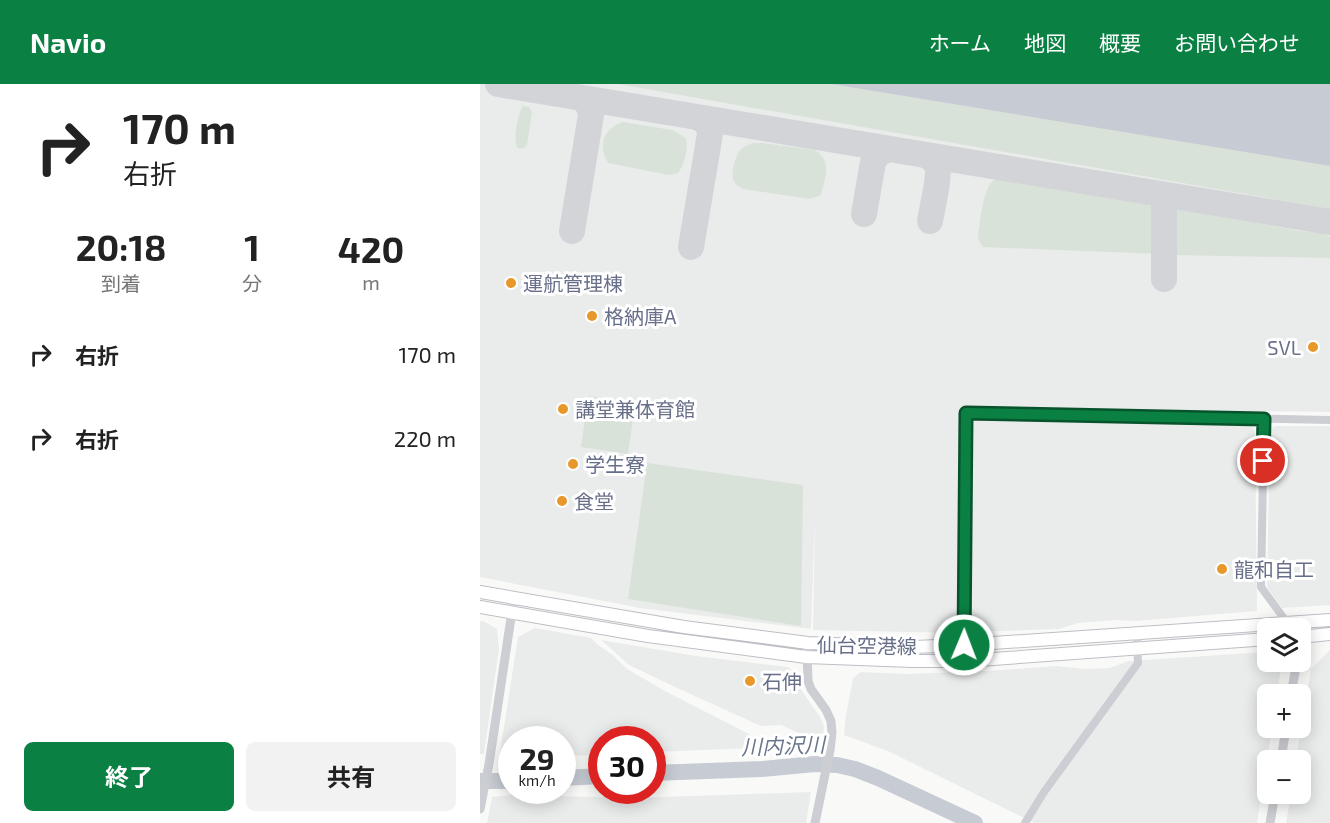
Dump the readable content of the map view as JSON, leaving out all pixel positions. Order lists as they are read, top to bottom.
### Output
{
  "streets": {
    "main road": ["仙台空港線"]
  },
  "water": ["川内沢川"],
  "places": [
    "運航管理棟",
    "格納庫A",
    "SVL",
    "講堂兼体育館",
    "学生寮",
    "食堂",
    "龍和自工",
    "石伸"
  ],
  "page": {
    "header": "Navio",
    "nav": [
      "ホーム",
      "地図",
      "概要",
      "お問い合わせ"
    ],
    "turn": ["170 m", "右折"],
    "eta": [
      "20:18",
      "到着",
      "1",
      "分",
      "420",
      "m"
    ],
    "list": [
      {
        "name": "右折",
        "value": "170 m"
      },
      {
        "name": "右折",
        "value": "220 m"
      }
    ],
    "map_buttons": ["+", "−"],
    "speed": "29 km/h",
    "limit": "30",
    "buttons": ["終了", "共有"]
  }
}
